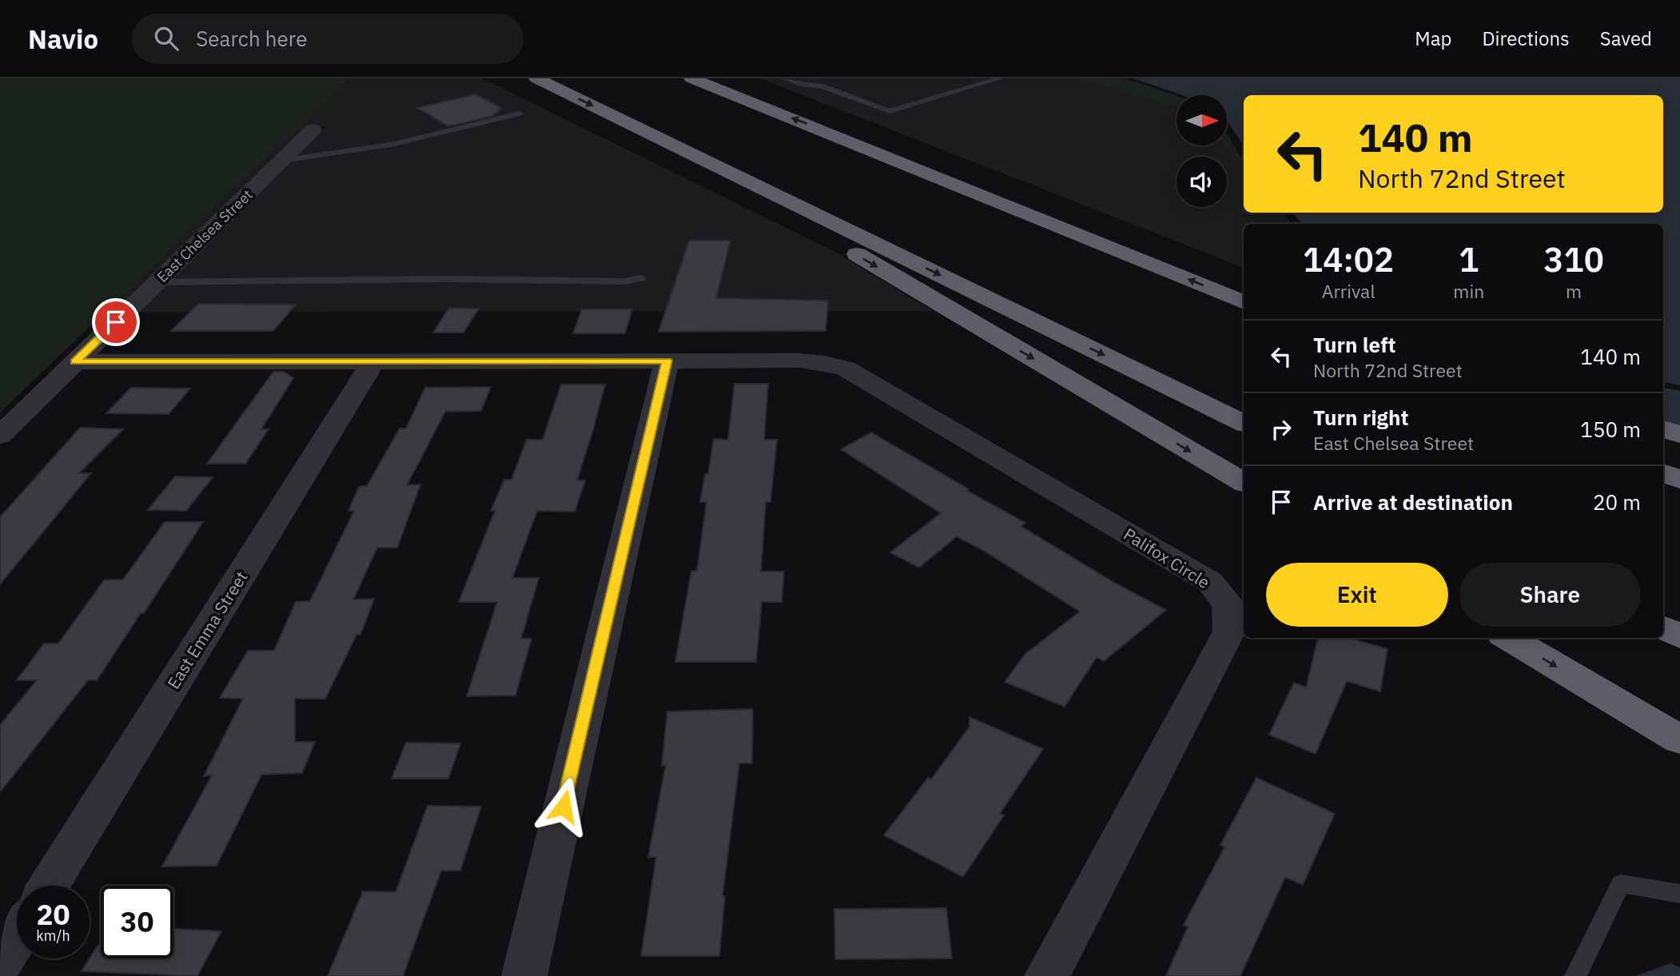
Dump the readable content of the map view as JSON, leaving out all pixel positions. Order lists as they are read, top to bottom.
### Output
{
  "streets": {
    "street": ["East Chelsea Street", "Palifox Circle", "East Emma Street"]
  },
  "crossings": [
    ["East Chelsea Street", "Palifox Circle"],
    ["Palifox Circle", "East Emma Street"]
  ],
  "north": "right",
  "page": {
    "header": "Navio",
    "search": "Search here",
    "nav": ["Map", "Directions", "Saved"],
    "turn": ["140 m", "North 72nd Street"],
    "eta": [
      "14:02",
      "Arrival",
      "1",
      "min",
      "310",
      "m"
    ],
    "list": [
      {
        "name": "Turn left",
        "note": "North 72nd Street",
        "value": "140 m"
      },
      {
        "name": "Turn right",
        "note": "East Chelsea Street",
        "value": "150 m"
      },
      {
        "name": "Arrive at destination",
        "value": "20 m"
      }
    ],
    "buttons": ["Exit", "Share"],
    "speed": "20 km/h",
    "limit": "30"
  }
}
